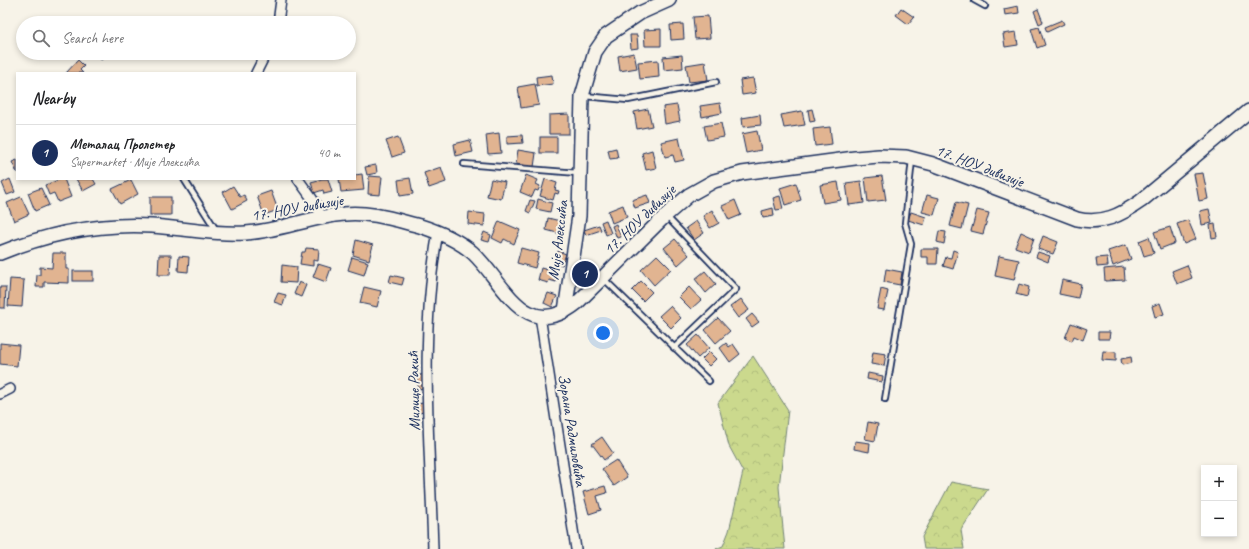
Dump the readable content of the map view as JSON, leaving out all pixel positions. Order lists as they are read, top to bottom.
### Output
{
  "streets": {
    "street": [
      "17. НОУ дивизије",
      "Мије Алексића",
      "Милице Ракић",
      "Зорана Радмиловића"
    ]
  },
  "crossings": [
    ["17. НОУ дивизије", "Мије Алексића"],
    ["17. НОУ дивизије", "Милице Ракић"],
    ["17. НОУ дивизије", "Зорана Радмиловића"]
  ],
  "page": {
    "search": "Search here",
    "heading": "Nearby",
    "list": [
      {
        "mark": "1",
        "name": "Металац Пролетер",
        "note": "Supermarket · Мије Алексића",
        "value": "40 m"
      }
    ],
    "pins": "1",
    "map_buttons": ["+", "−"]
  }
}
